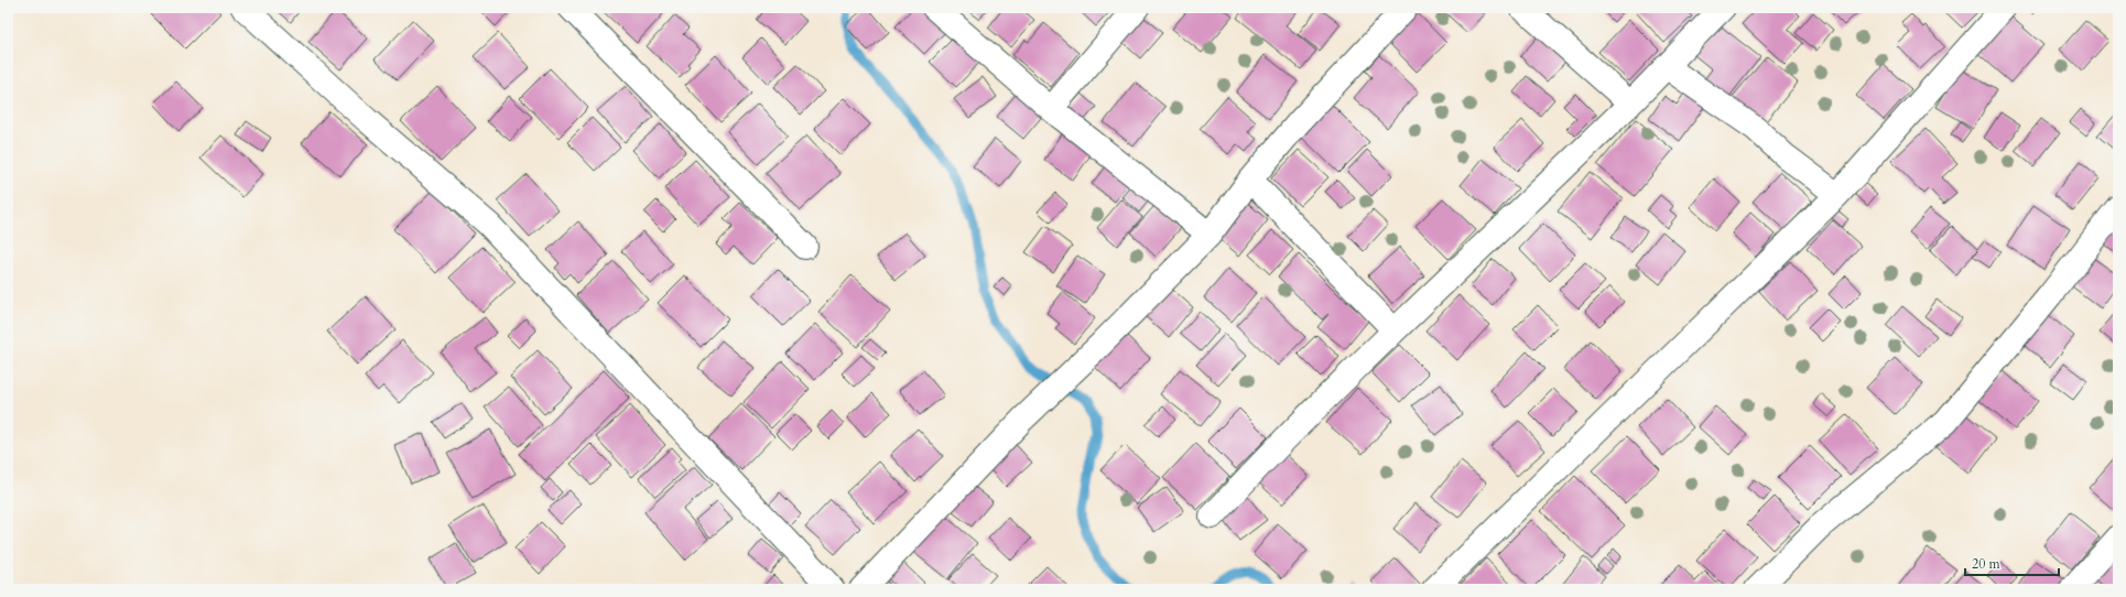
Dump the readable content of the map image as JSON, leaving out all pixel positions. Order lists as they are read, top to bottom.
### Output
{
  "scale_bar": "20 m"
}
